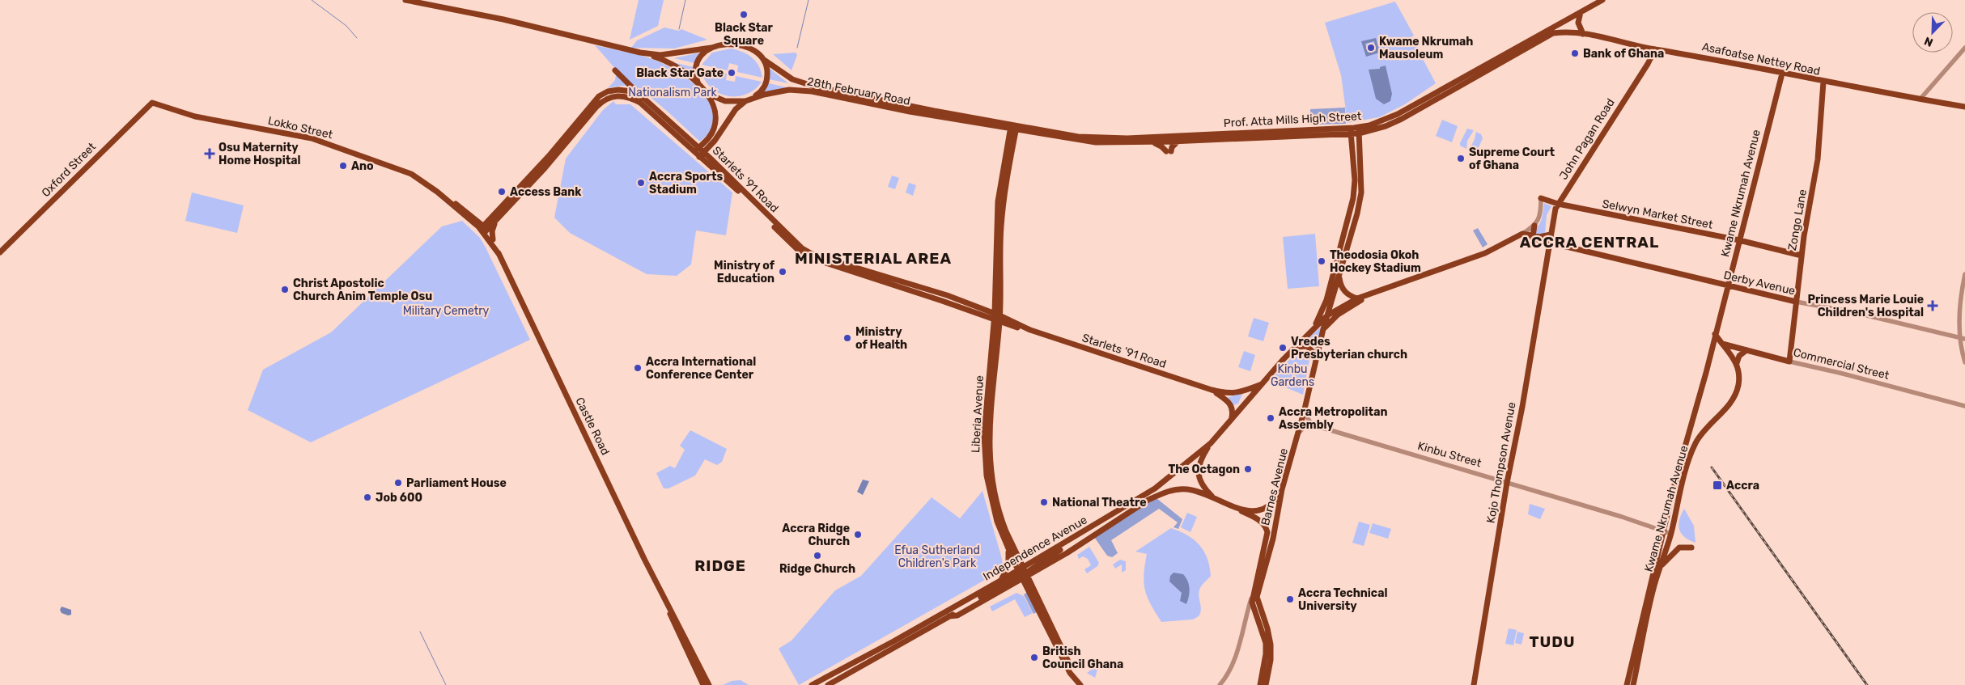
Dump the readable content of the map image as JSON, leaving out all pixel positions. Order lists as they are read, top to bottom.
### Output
{
  "streets": {
    "main road": [
      "Asafoatse Nettey Road",
      "28th February Road",
      "Prof. Atta Mills High Street",
      "Lokko Street",
      "John Pagan Road",
      "Oxford Street",
      "Starlets '91 Road",
      "Kwame Nkrumah Avenue",
      "Selwyn Market Street",
      "Zongo Lane",
      "Derby Avenue",
      "Commercial Street",
      "Liberia Avenue",
      "Castle Road",
      "Kojo Thompson Avenue",
      "Barnes Avenue",
      "Independence Avenue"
    ],
    "street": ["Kinbu Street"]
  },
  "crossings": [
    ["Asafoatse Nettey Road", "Prof. Atta Mills High Street"],
    ["Asafoatse Nettey Road", "John Pagan Road"],
    ["Asafoatse Nettey Road", "Kwame Nkrumah Avenue"],
    ["Asafoatse Nettey Road", "Zongo Lane"],
    ["28th February Road", "Prof. Atta Mills High Street"],
    ["28th February Road", "Starlets '91 Road"],
    ["28th February Road", "Liberia Avenue"],
    ["Prof. Atta Mills High Street", "Liberia Avenue"],
    ["Prof. Atta Mills High Street", "Barnes Avenue"],
    ["Lokko Street", "Oxford Street"],
    ["Lokko Street", "Starlets '91 Road"],
    ["Lokko Street", "Castle Road"],
    ["John Pagan Road", "Selwyn Market Street"],
    ["John Pagan Road", "Derby Avenue"],
    ["John Pagan Road", "Kojo Thompson Avenue"],
    ["Starlets '91 Road", "Liberia Avenue"],
    ["Starlets '91 Road", "Castle Road"],
    ["Starlets '91 Road", "Independence Avenue"],
    ["Kwame Nkrumah Avenue", "Selwyn Market Street"],
    ["Kwame Nkrumah Avenue", "Derby Avenue"],
    ["Kwame Nkrumah Avenue", "Commercial Street"],
    ["Kwame Nkrumah Avenue", "Kinbu Street"],
    ["Selwyn Market Street", "Zongo Lane"],
    ["Zongo Lane", "Derby Avenue"],
    ["Zongo Lane", "Commercial Street"],
    ["Derby Avenue", "Kojo Thompson Avenue"],
    ["Liberia Avenue", "Independence Avenue"],
    ["Kinbu Street", "Kojo Thompson Avenue"],
    ["Barnes Avenue", "Independence Avenue"]
  ],
  "districts": [
    "ACCRA CENTRAL",
    "MINISTERIAL AREA",
    "RIDGE",
    "TUDU"
  ],
  "parks": [
    "Nationalism Park",
    "Military Cemetry",
    "Kinbu Gardens",
    "Efua Sutherland Children's Park"
  ],
  "places": {
    "other": [
      "Black Star Square",
      "Kwame Nkrumah Mausoleum",
      "Bank of Ghana",
      "Black Star Gate",
      "Supreme Court of Ghana",
      "Ano",
      "Accra Sports Stadium",
      "Access Bank",
      "Theodosia Okoh Hockey Stadium",
      "Ministry of Education",
      "Christ Apostolic Church Anim Temple Osu",
      "Ministry of Health",
      "Vredes Presbyterian church",
      "Accra International Conference Center",
      "Accra Metropolitan Assembly",
      "The Octagon",
      "Parliament House",
      "Job 600",
      "National Theatre",
      "Accra Ridge Church",
      "Ridge Church",
      "Accra Technical University",
      "British Council Ghana"
    ],
    "health": ["Osu Maternity Home Hospital", "Princess Marie Louie Children's Hospital"],
    "transit": ["Accra"]
  },
  "north": "bottom left"
}
